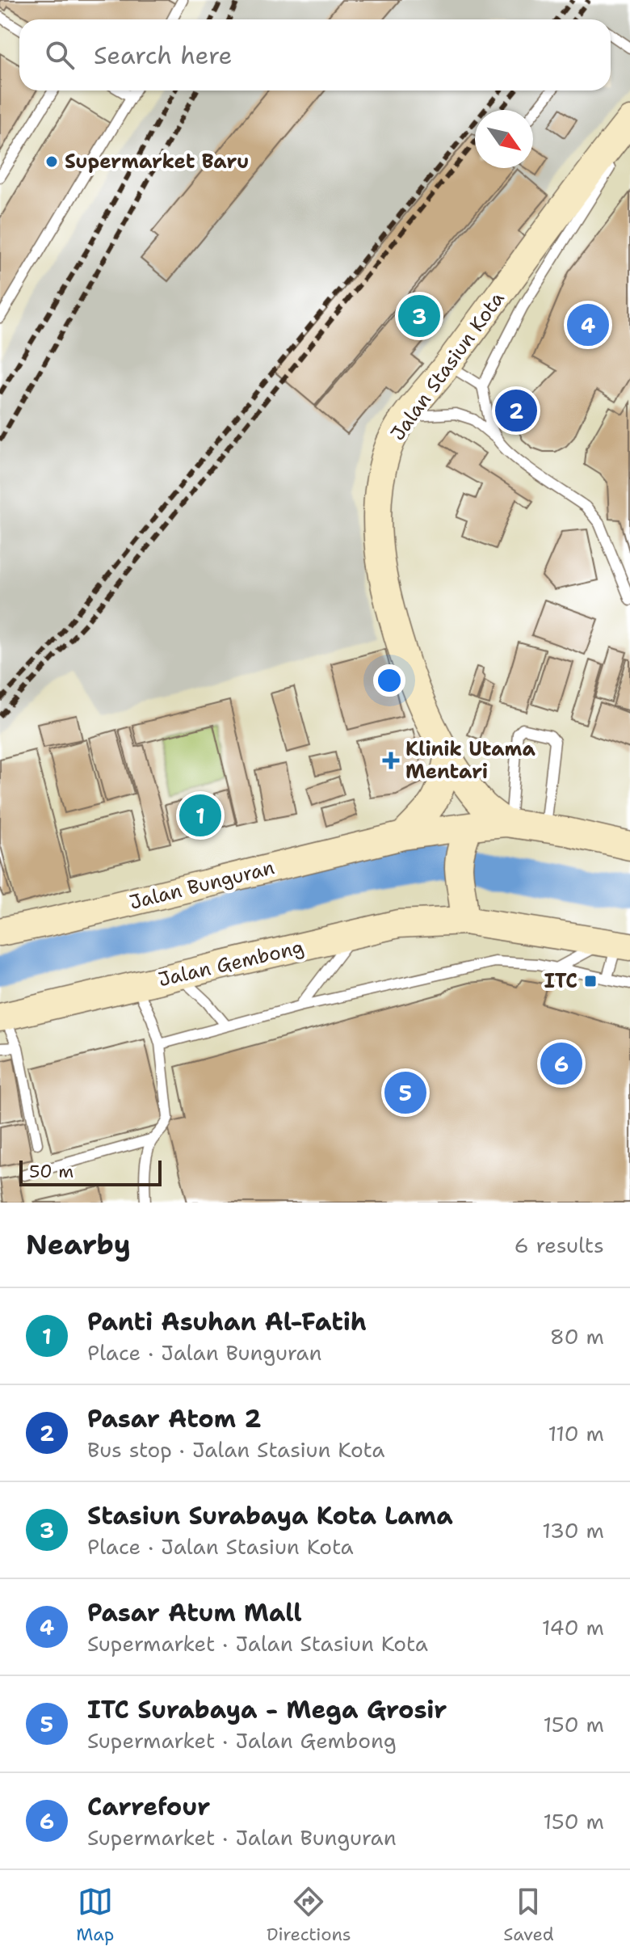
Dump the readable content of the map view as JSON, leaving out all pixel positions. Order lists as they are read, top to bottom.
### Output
{
  "streets": {
    "main road": ["Jalan Stasiun Kota", "Jalan Bunguran", "Jalan Gembong"]
  },
  "places": {
    "other": ["Supermarket Baru"],
    "health": ["Klinik Utama Mentari"],
    "transit": ["ITC"]
  },
  "scale_bar": "50 m",
  "north": "bottom right",
  "page": {
    "search": "Search here",
    "pins": [
      "3",
      "4",
      "2",
      "1",
      "6",
      "5"
    ],
    "scale": "50 m",
    "heading": ["Nearby", "6 results"],
    "list": [
      {
        "mark": "1",
        "name": "Panti Asuhan Al-Fatih",
        "note": "Place · Jalan Bunguran",
        "value": "80 m"
      },
      {
        "mark": "2",
        "name": "Pasar Atom 2",
        "note": "Bus stop · Jalan Stasiun Kota",
        "value": "110 m"
      },
      {
        "mark": "3",
        "name": "Stasiun Surabaya Kota Lama",
        "note": "Place · Jalan Stasiun Kota",
        "value": "130 m"
      },
      {
        "mark": "4",
        "name": "Pasar Atum Mall",
        "note": "Supermarket · Jalan Stasiun Kota",
        "value": "140 m"
      },
      {
        "mark": "5",
        "name": "ITC Surabaya - Mega Grosir",
        "note": "Supermarket · Jalan Gembong",
        "value": "150 m"
      },
      {
        "mark": "6",
        "name": "Carrefour",
        "note": "Supermarket · Jalan Bunguran",
        "value": "150 m"
      }
    ],
    "nav": ["Map", "Directions", "Saved"]
  }
}
